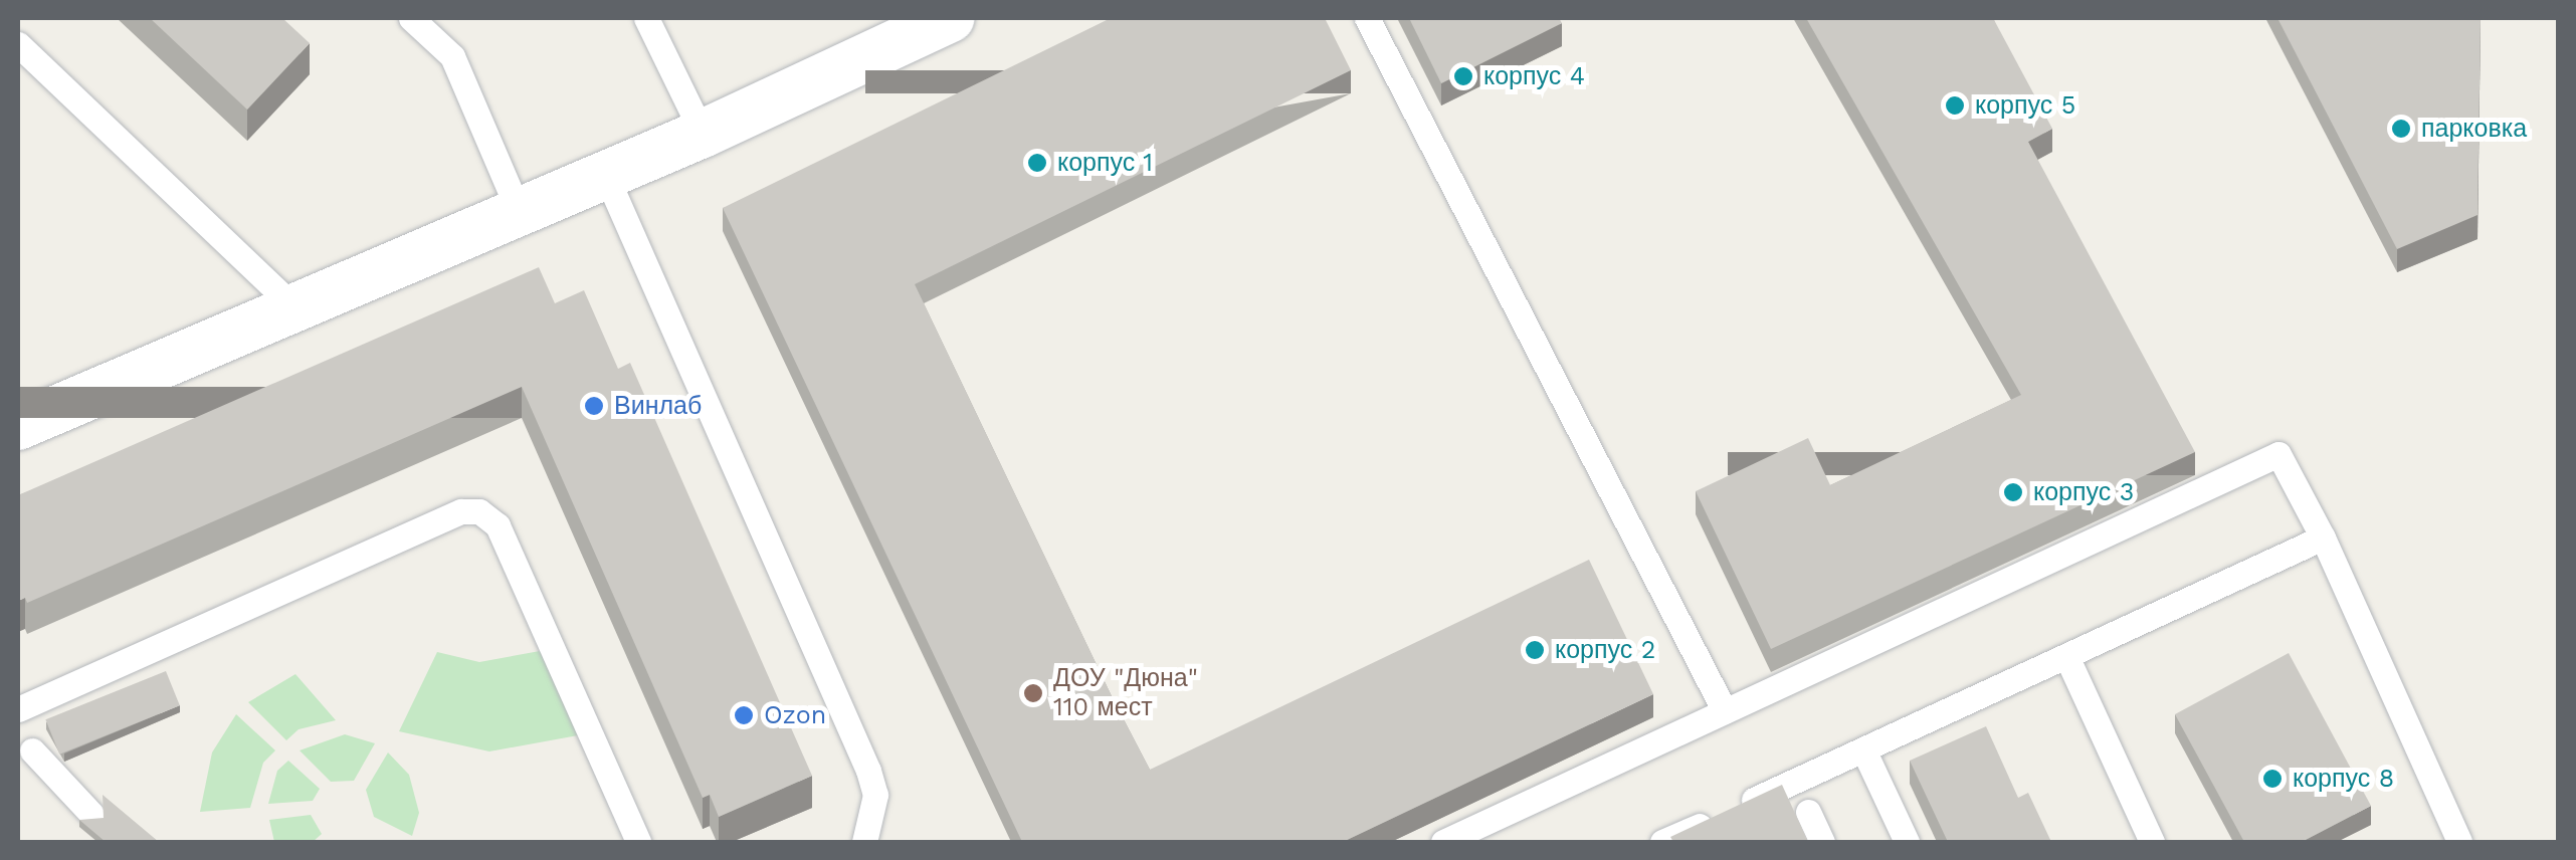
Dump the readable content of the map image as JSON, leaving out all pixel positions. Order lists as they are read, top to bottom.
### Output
{
  "places": [
    "корпус 4",
    "корпус 5",
    "парковка",
    "корпус 1",
    "Винлаб",
    "корпус 3",
    "корпус 2",
    "ДОУ \"Дюна\" 110 мест",
    "Ozon",
    "корпус 8"
  ]
}
